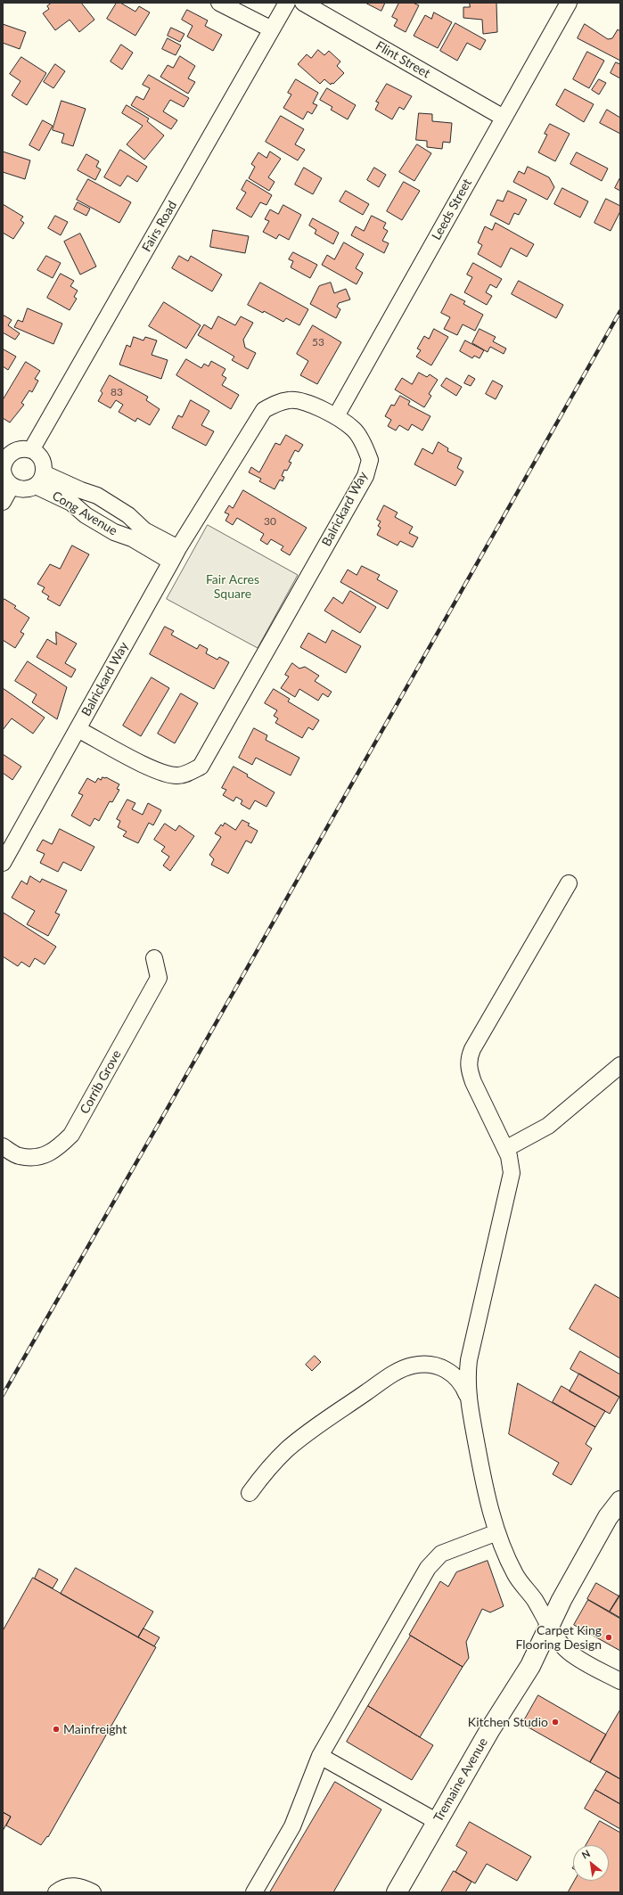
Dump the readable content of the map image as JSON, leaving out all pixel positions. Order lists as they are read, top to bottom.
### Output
{
  "streets": {
    "main road": ["Tremaine Avenue"],
    "street": [
      "Flint Street",
      "Leeds Street",
      "Fairs Road",
      "Balrickard Way",
      "Cong Avenue",
      "Corrib Grove"
    ]
  },
  "crossings": [
    ["Flint Street", "Leeds Street"],
    ["Leeds Street", "Balrickard Way"],
    ["Fairs Road", "Cong Avenue"],
    ["Balrickard Way", "Cong Avenue"]
  ],
  "parks": ["Fair Acres Square"],
  "places": ["Carpet King Flooring Design", "Kitchen Studio", "Mainfreight"],
  "house_numbers": ["53", "83", "30"],
  "north": "top left"
}
